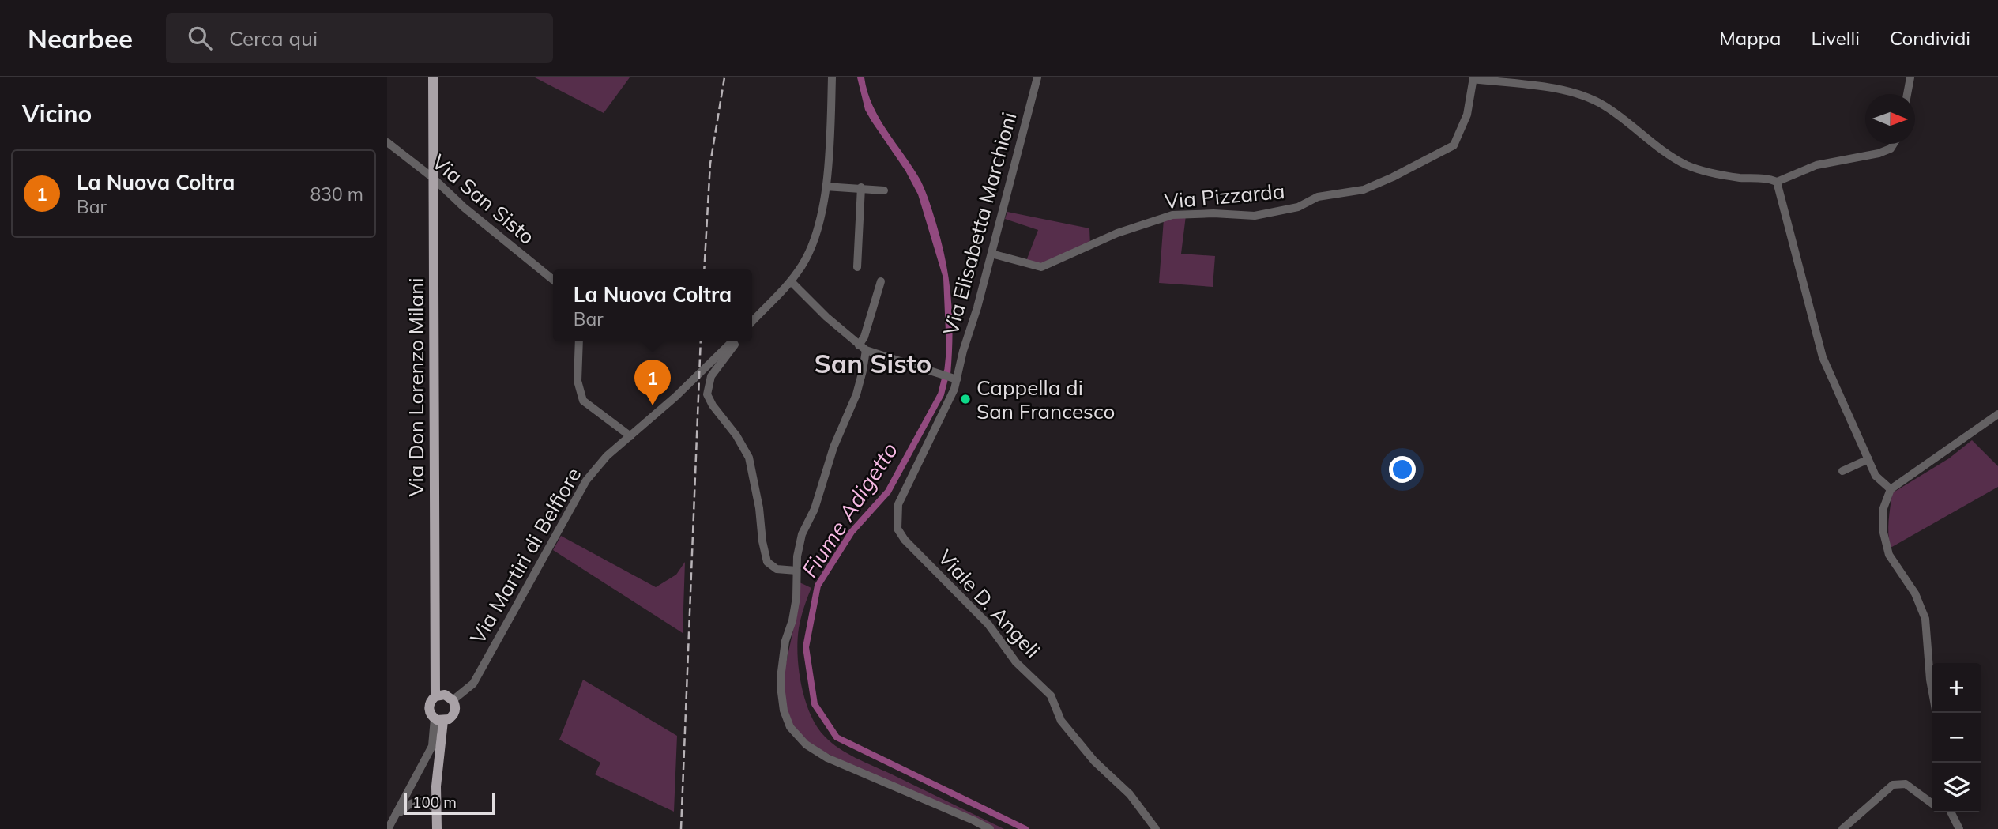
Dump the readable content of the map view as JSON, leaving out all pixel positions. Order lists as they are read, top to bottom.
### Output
{
  "streets": {
    "main road": ["Via Don Lorenzo Milani"],
    "street": [
      "Via Pizzarda",
      "Via San Sisto",
      "Via Elisabetta Marchioni",
      "Via Martiri di Belfiore",
      "Viale D. Angeli"
    ]
  },
  "crossings": [
    ["Via Pizzarda", "Via Elisabetta Marchioni"],
    ["Via San Sisto", "Via Don Lorenzo Milani"],
    ["Via Elisabetta Marchioni", "Viale D. Angeli"],
    ["Via Don Lorenzo Milani", "Via Martiri di Belfiore"]
  ],
  "districts": ["San Sisto"],
  "water": ["Fiume Adigetto"],
  "places": ["Cappella di San Francesco"],
  "scale_bar": "100 m",
  "north": "right",
  "page": {
    "header": "Nearbee",
    "search": "Cerca qui",
    "nav": ["Mappa", "Livelli", "Condividi"],
    "heading": "Vicino",
    "list": [
      {
        "mark": "1",
        "name": "La Nuova Coltra",
        "note": "Bar",
        "value": "830 m"
      }
    ],
    "popup": ["La Nuova Coltra", "Bar"],
    "pins": "1",
    "map_buttons": ["+", "−"],
    "scale": "100 m"
  }
}
